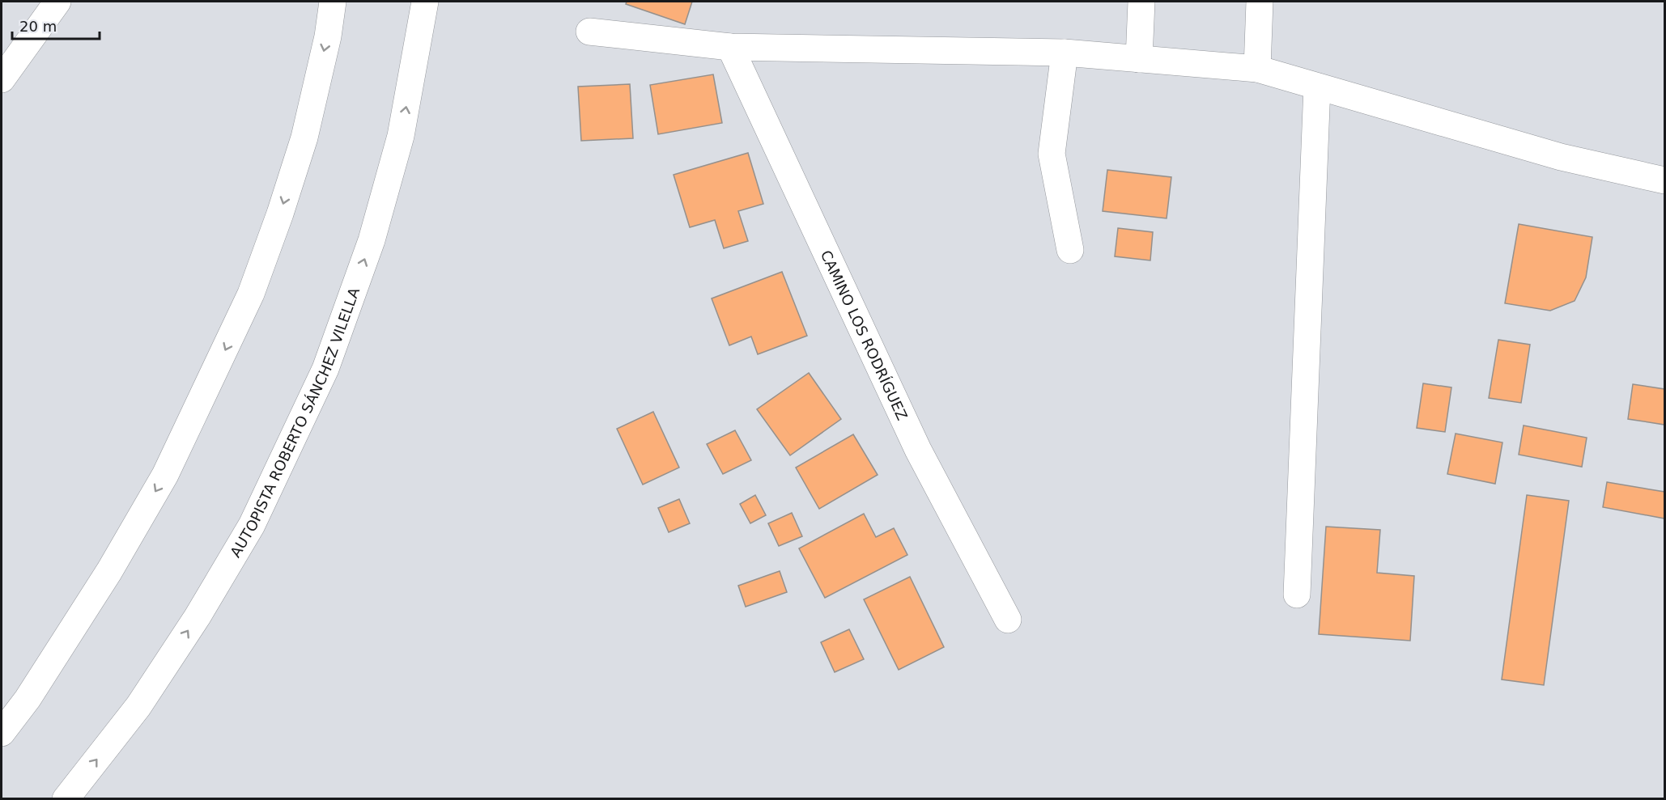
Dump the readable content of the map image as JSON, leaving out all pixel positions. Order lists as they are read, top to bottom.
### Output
{
  "streets": {
    "main road": ["CAMINO LOS RODRÍGUEZ", "AUTOPISTA ROBERTO SÁNCHEZ VILELLA"]
  },
  "scale_bar": "20 m"
}
